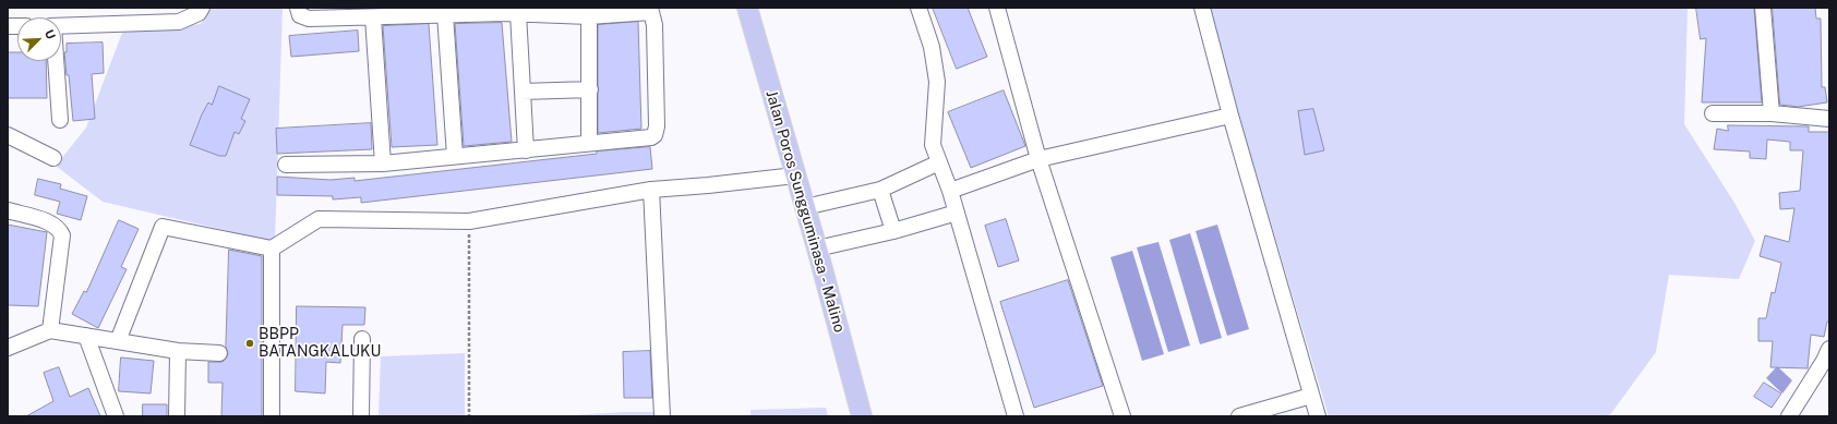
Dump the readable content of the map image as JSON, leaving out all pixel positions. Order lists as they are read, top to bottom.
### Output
{
  "streets": {
    "main road": ["Jalan Poros Sungguminasa - Malino"]
  },
  "places": ["BBPP BATANGKALUKU"],
  "north": "top right"
}
